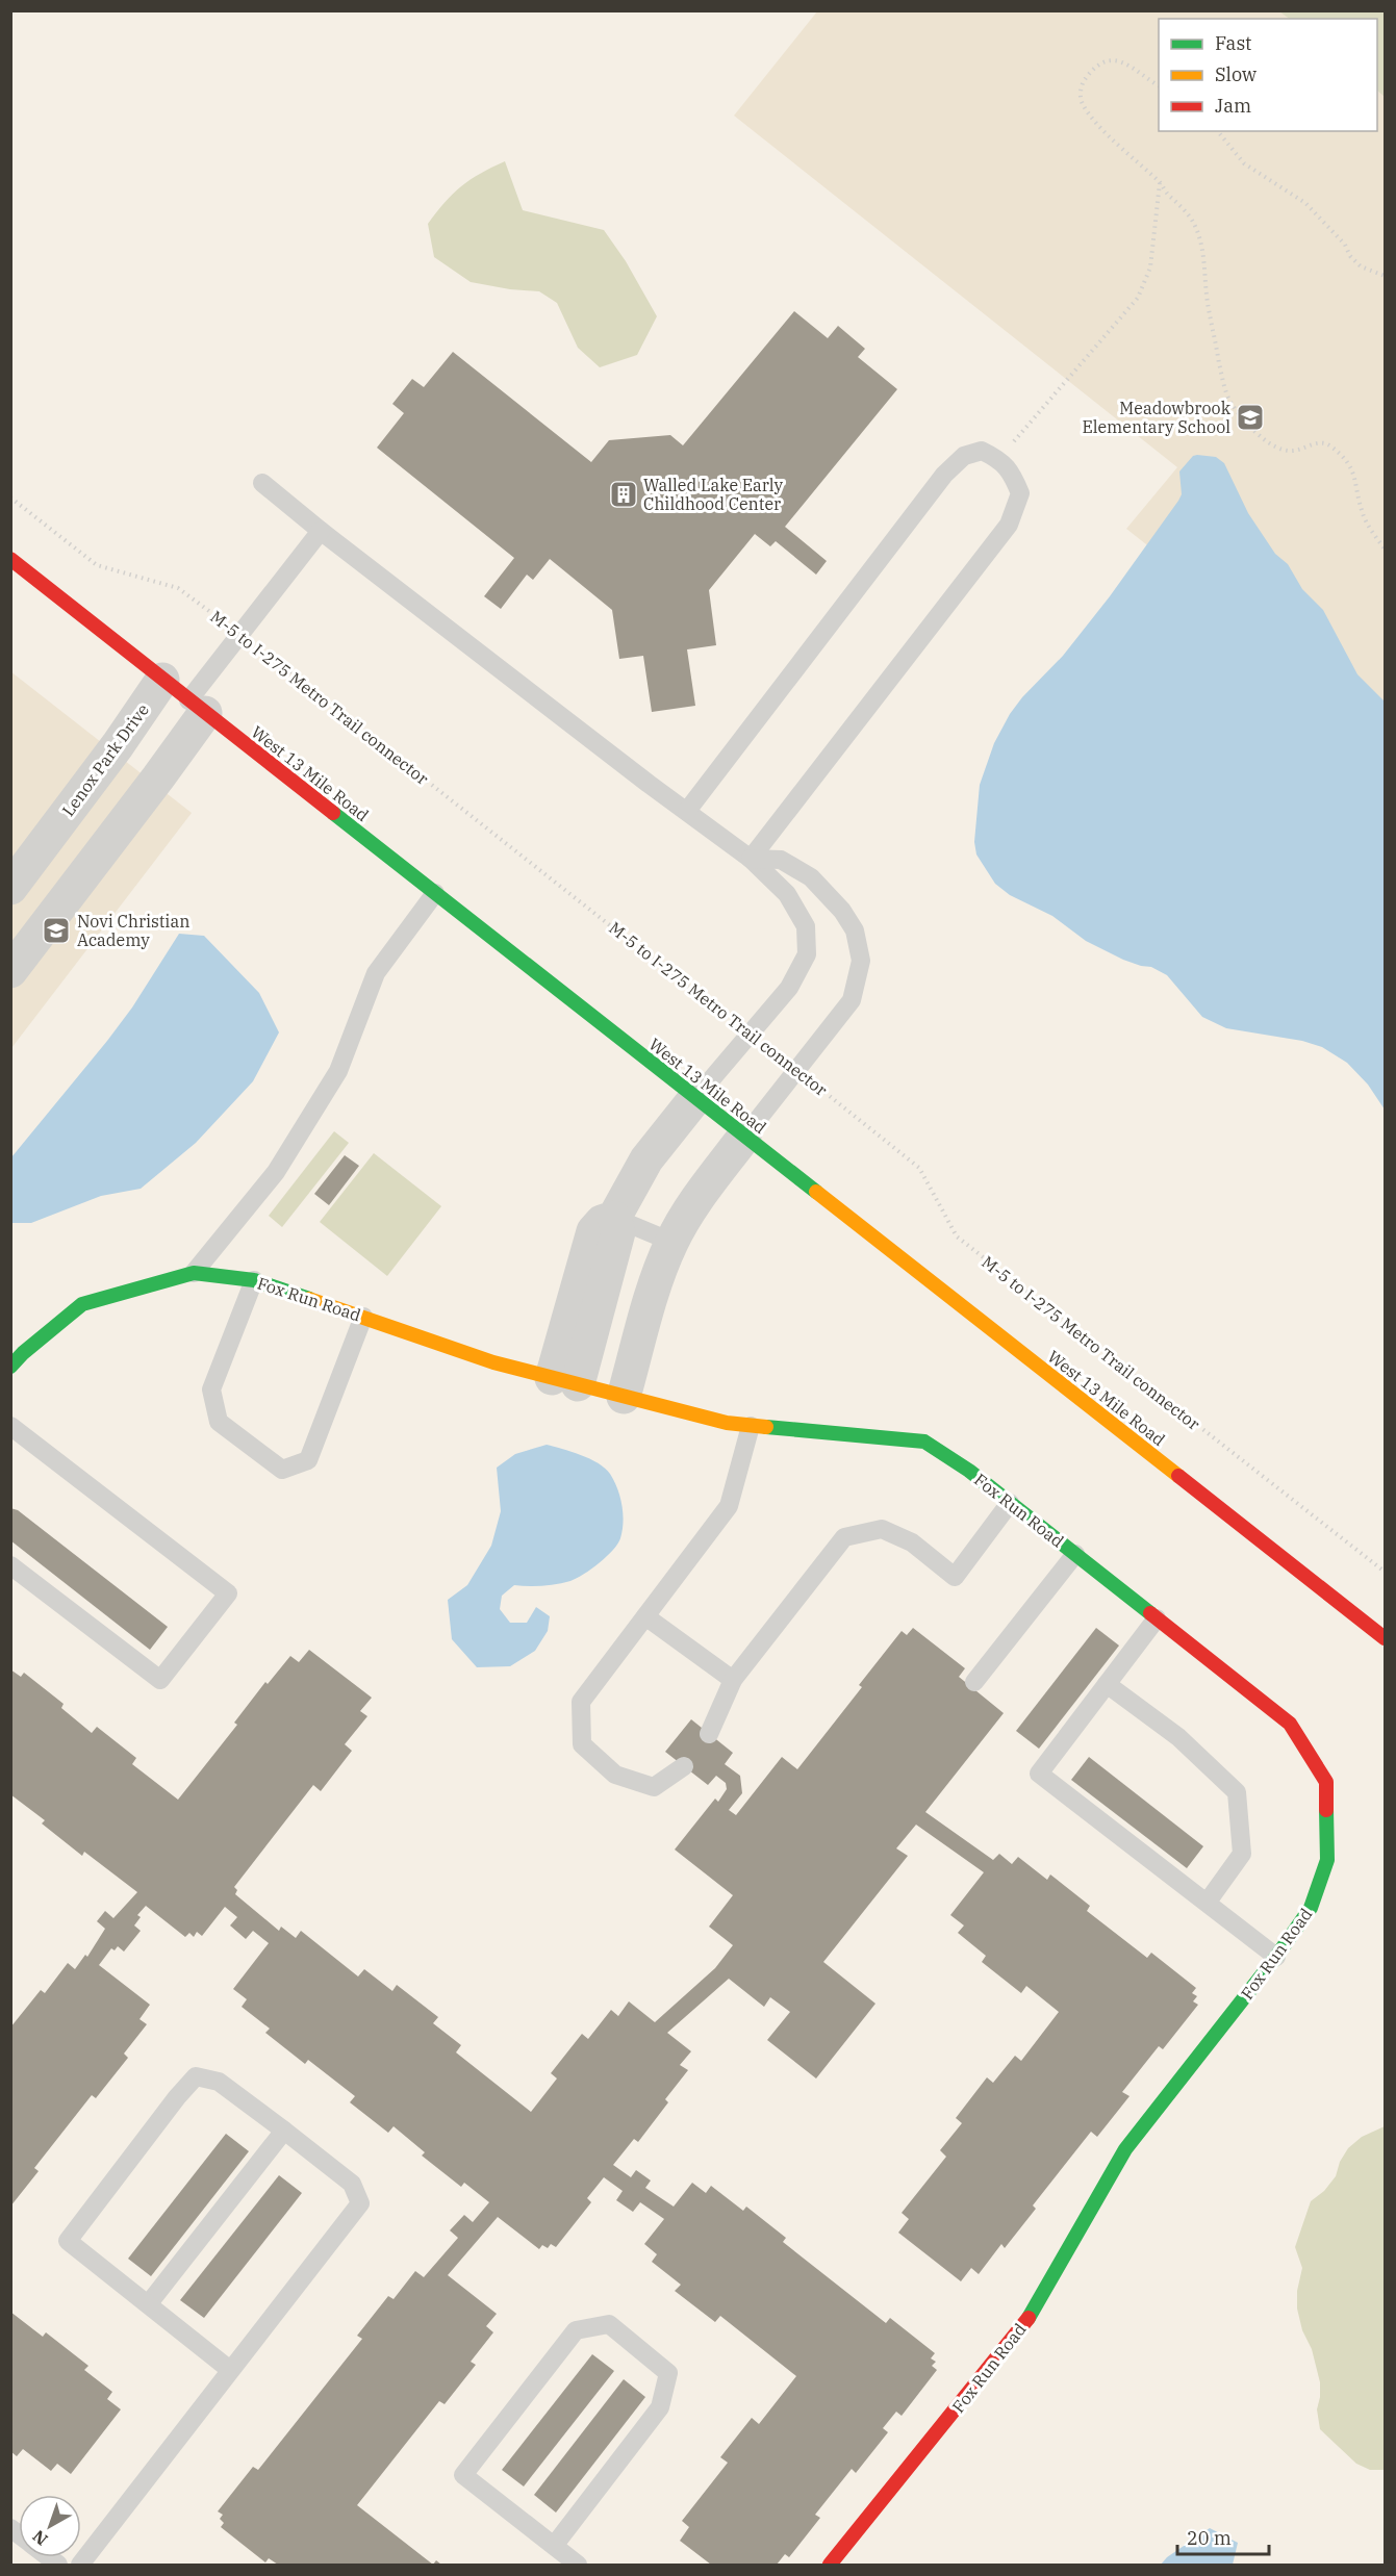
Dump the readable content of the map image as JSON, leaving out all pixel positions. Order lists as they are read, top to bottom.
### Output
{
  "streets": {
    "street": ["Lenox Park Drive", "West 13 Mile Road", "Fox Run Road"],
    "path": ["M-5 to I-275 Metro Trail connector"]
  },
  "crossings": [
    ["Lenox Park Drive", "West 13 Mile Road"]
  ],
  "places": {
    "school or university": ["Meadowbrook Elementary School", "Novi Christian Academy"],
    "building": ["Walled Lake Early Childhood Center"]
  },
  "legend": ["Fast", "Slow", "Jam"],
  "scale_bar": "20 m",
  "north": "bottom left"
}
